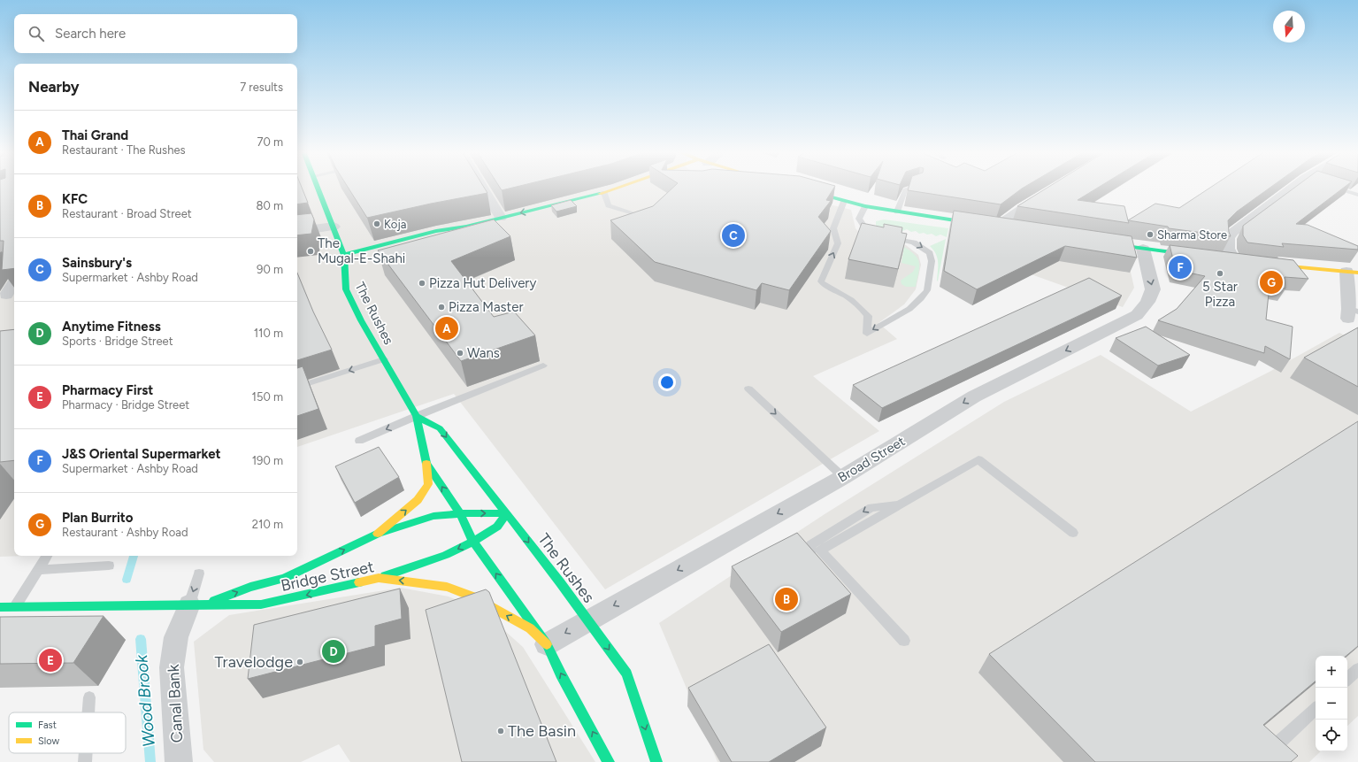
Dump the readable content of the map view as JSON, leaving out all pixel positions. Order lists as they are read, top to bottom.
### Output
{
  "streets": {
    "main road": ["The Rushes", "Bridge Street"],
    "street": ["Broad Street", "Canal Bank"]
  },
  "crossings": [
    ["The Rushes", "Broad Street"],
    ["The Rushes", "Bridge Street"],
    ["Broad Street", "Bridge Street"],
    ["Bridge Street", "Canal Bank"]
  ],
  "one_way": ["Broad Street"],
  "water": ["Wood Brook"],
  "places": [
    "Koja",
    "Sharma Store",
    "The Mugal-E-Shahi",
    "5 Star Pizza",
    "Pizza Hut Delivery",
    "Pizza Master",
    "Wans",
    "Travelodge",
    "The Basin"
  ],
  "legend": ["Fast", "Slow"],
  "north": "bottom",
  "page": {
    "search": "Search here",
    "heading": ["Nearby", "7 results"],
    "list": [
      {
        "mark": "A",
        "name": "Thai Grand",
        "note": "Restaurant · The Rushes",
        "value": "70 m"
      },
      {
        "mark": "B",
        "name": "KFC",
        "note": "Restaurant · Broad Street",
        "value": "80 m"
      },
      {
        "mark": "C",
        "name": "Sainsbury's",
        "note": "Supermarket · Ashby Road",
        "value": "90 m"
      },
      {
        "mark": "D",
        "name": "Anytime Fitness",
        "note": "Sports · Bridge Street",
        "value": "110 m"
      },
      {
        "mark": "E",
        "name": "Pharmacy First",
        "note": "Pharmacy · Bridge Street",
        "value": "150 m"
      },
      {
        "mark": "F",
        "name": "J&S Oriental Supermarket",
        "note": "Supermarket · Ashby Road",
        "value": "190 m"
      },
      {
        "mark": "G",
        "name": "Plan Burrito",
        "note": "Restaurant · Ashby Road",
        "value": "210 m"
      }
    ],
    "pins": [
      "C",
      "F",
      "G",
      "A",
      "B",
      "D",
      "E"
    ],
    "map_buttons": ["+", "−"]
  }
}
